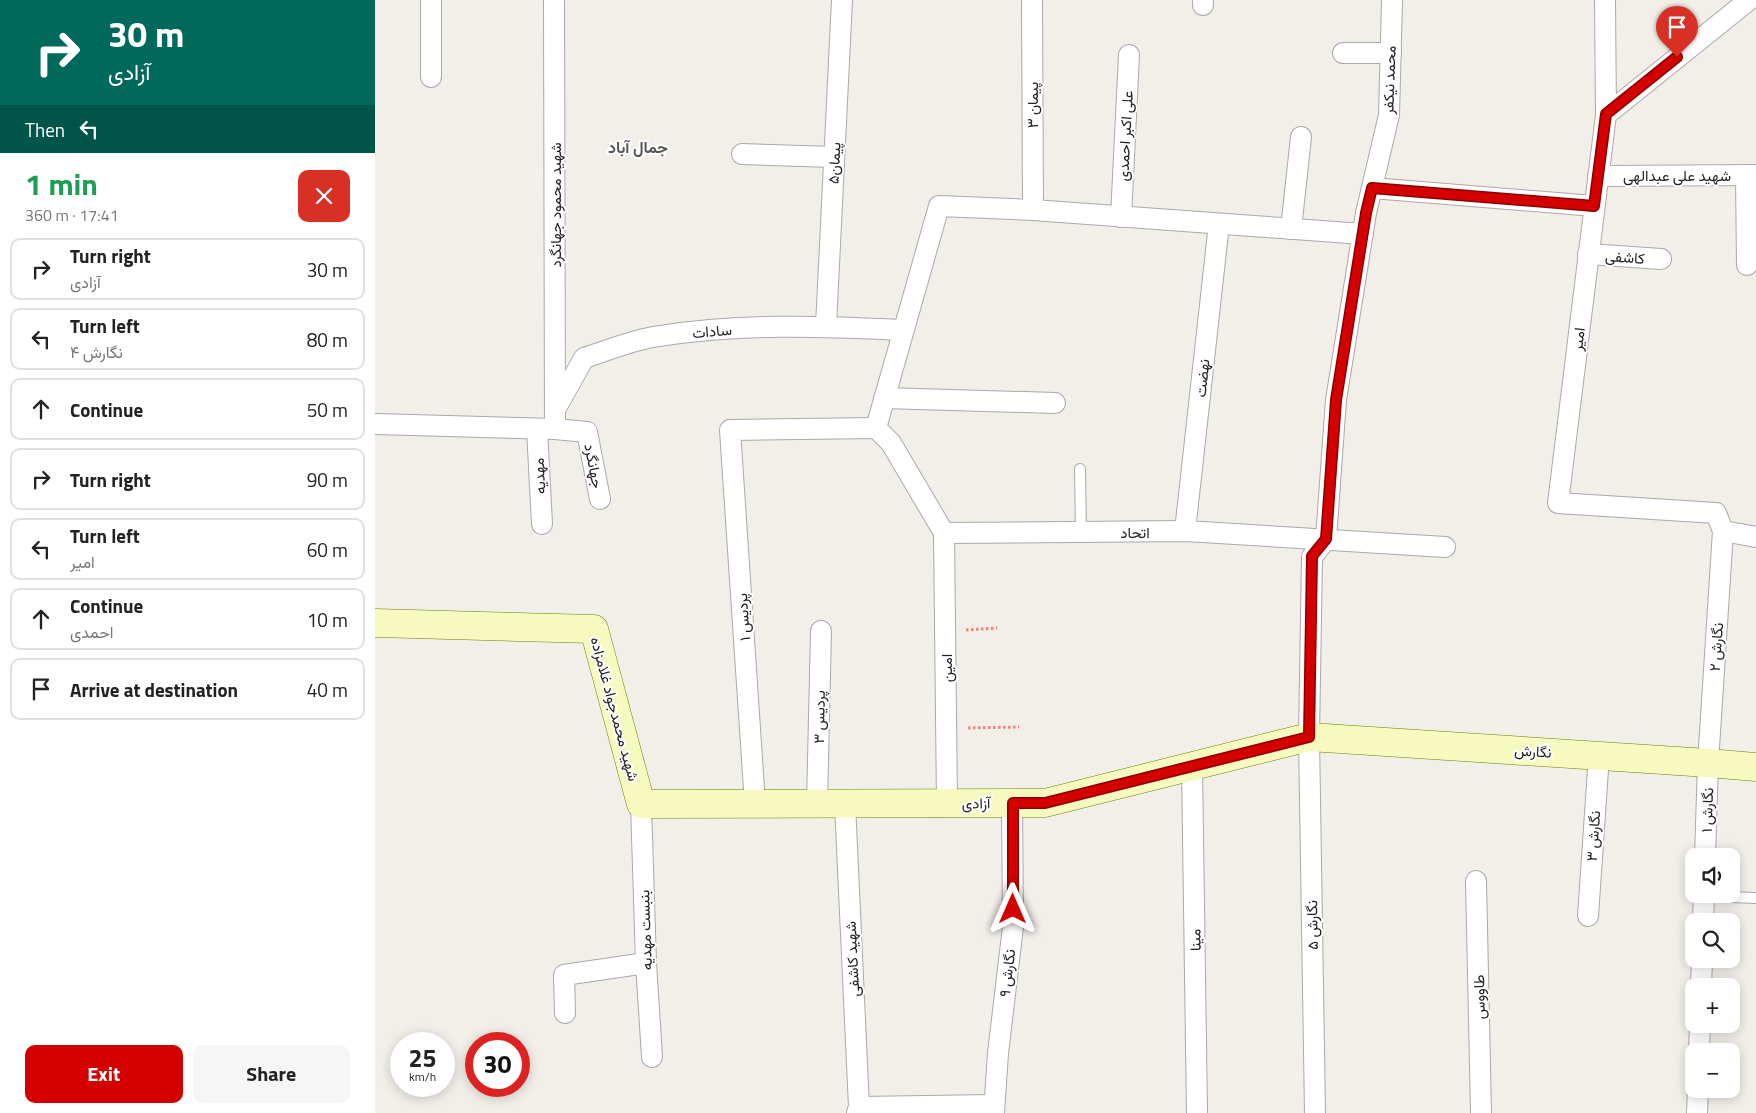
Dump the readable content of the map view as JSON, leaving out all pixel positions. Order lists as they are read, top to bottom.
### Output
{
  "streets": {
    "street": [
      "محمد نیکفر",
      "پیمان ۳",
      "علی اکبر احمدی",
      "پیمان۵",
      "شهید علی عبدالهی",
      "شهید محمود جهانگرد",
      "کاشفی",
      "سادات",
      "امیر",
      "نهضت",
      "جهانگرد",
      "مهدیه",
      "اتحاد",
      "پردیس ۱",
      "نگارش ۲",
      "امین",
      "شهید محمدجواد غلامزاده",
      "پردیس ۳",
      "نگارش",
      "آزادی",
      "نگارش ۱",
      "نگارش ۳",
      "نگارش ۵",
      "بنبست مهدیه",
      "مینا",
      "شهید کاشفی",
      "نگارش ۹",
      "طاووس"
    ]
  },
  "crossings": [
    ["محمد نیکفر", "اتحاد"],
    ["محمد نیکفر", "نگارش ۵"],
    ["پیمان۵", "سادات"],
    ["شهید علی عبدالهی", "امیر"],
    ["شهید محمود جهانگرد", "سادات"],
    ["شهید محمود جهانگرد", "جهانگرد"],
    ["شهید محمود جهانگرد", "مهدیه"],
    ["کاشفی", "امیر"],
    ["سادات", "جهانگرد"],
    ["سادات", "مهدیه"],
    ["امیر", "نگارش ۲"],
    ["نهضت", "اتحاد"],
    ["جهانگرد", "مهدیه"],
    ["اتحاد", "امین"],
    ["اتحاد", "نگارش ۵"],
    ["نگارش ۲", "نگارش"],
    ["نگارش ۲", "نگارش ۱"],
    ["امین", "آزادی"],
    ["شهید محمدجواد غلامزاده", "بنبست مهدیه"],
    ["نگارش", "آزادی"],
    ["نگارش", "نگارش ۱"],
    ["نگارش", "نگارش ۳"],
    ["نگارش", "نگارش ۵"],
    ["آزادی", "نگارش ۵"],
    ["آزادی", "مینا"],
    ["آزادی", "شهید کاشفی"],
    ["آزادی", "نگارش ۹"]
  ],
  "districts": ["جمال آباد"],
  "page": {
    "turn": ["30 m", "آزادی"],
    "then": "Then",
    "heading": ["1 min", "360 m · 17:41"],
    "list": [
      {
        "name": "Turn right",
        "note": "آزادی",
        "value": "30 m"
      },
      {
        "name": "Turn left",
        "note": "نگارش ۴",
        "value": "80 m"
      },
      {
        "name": "Continue",
        "value": "50 m"
      },
      {
        "name": "Turn right",
        "value": "90 m"
      },
      {
        "name": "Turn left",
        "note": "امیر",
        "value": "60 m"
      },
      {
        "name": "Continue",
        "note": "احمدی",
        "value": "10 m"
      },
      {
        "name": "Arrive at destination",
        "value": "40 m"
      }
    ],
    "map_buttons": ["+", "−"],
    "speed": "25 km/h",
    "limit": "30",
    "buttons": ["Exit", "Share"]
  }
}
